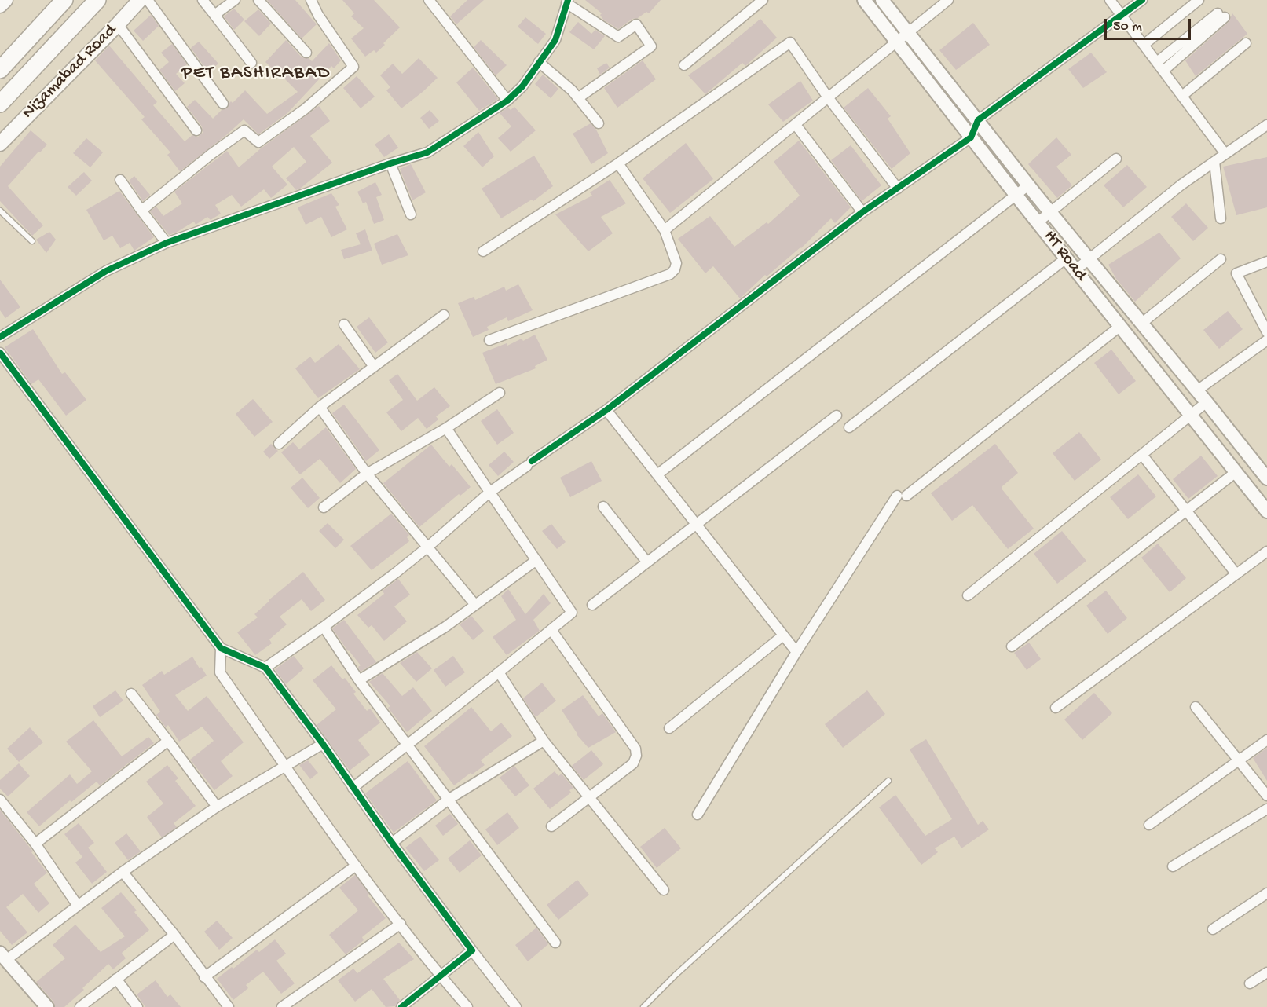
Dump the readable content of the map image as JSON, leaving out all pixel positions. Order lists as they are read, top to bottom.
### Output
{
  "streets": {
    "highway": ["Nizamabad Road"],
    "street": ["HT Road"]
  },
  "districts": ["PET BASHIRABAD"],
  "scale_bar": "50 m"
}
